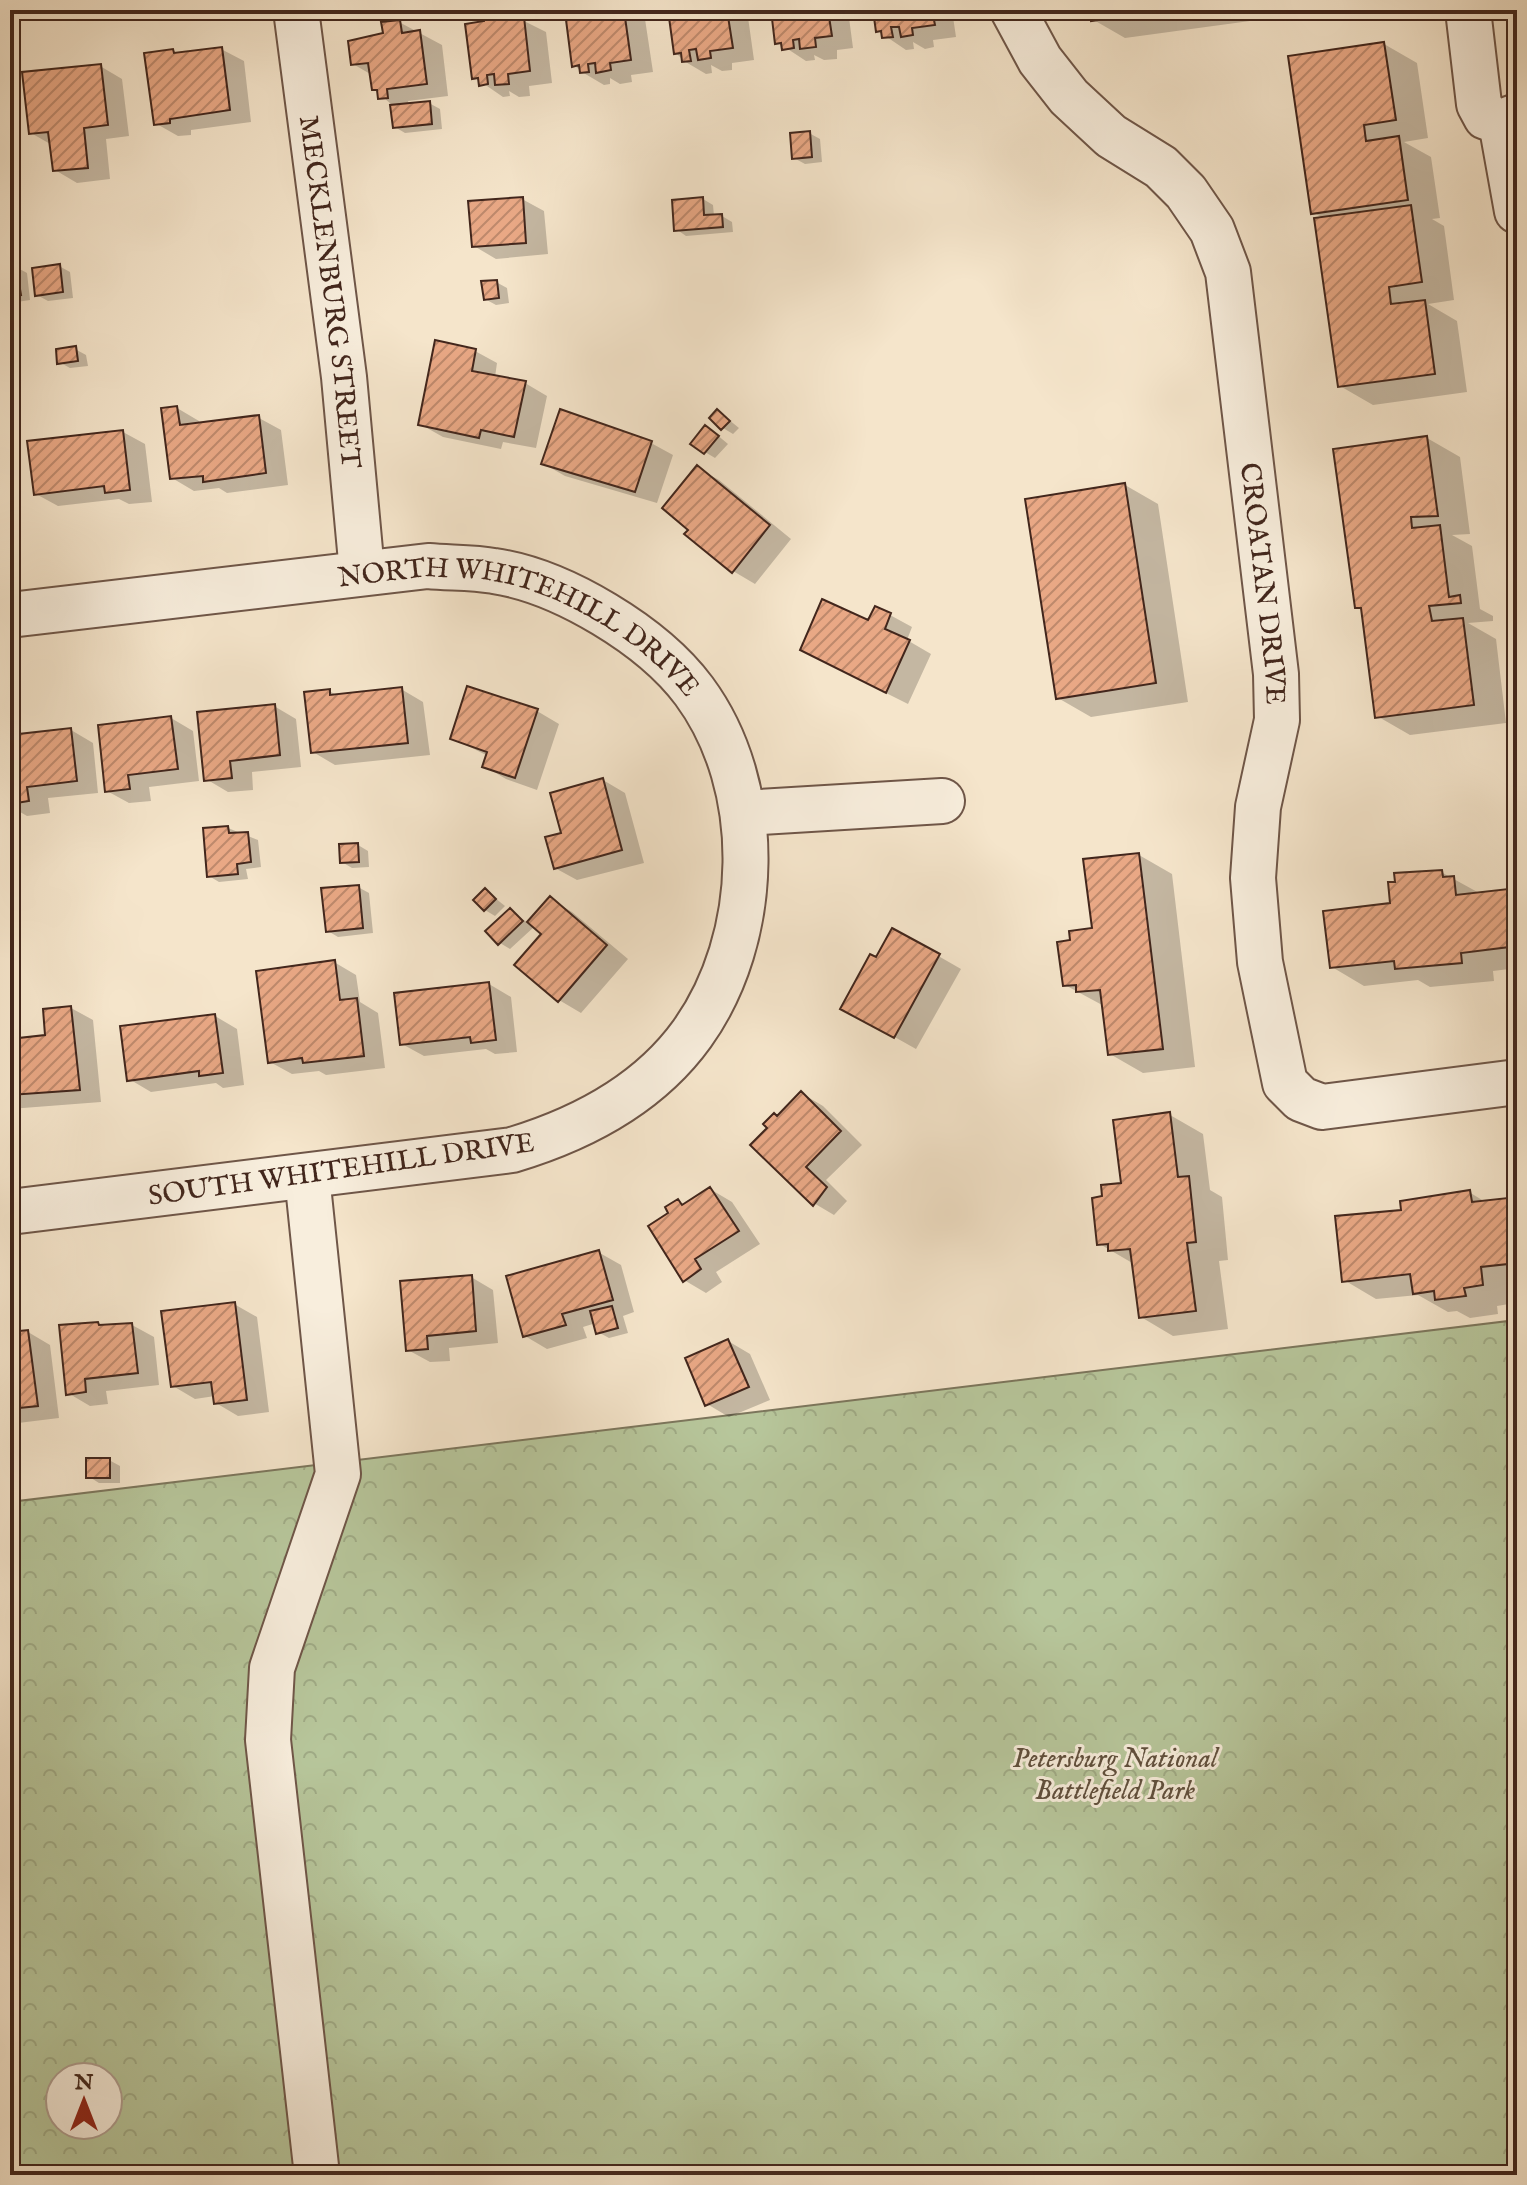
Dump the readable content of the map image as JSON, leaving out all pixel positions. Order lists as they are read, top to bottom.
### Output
{
  "streets": {
    "street": [
      "MECKLENBURG STREET",
      "CROATAN DRIVE",
      "NORTH WHITEHILL DRIVE",
      "SOUTH WHITEHILL DRIVE"
    ]
  },
  "crossings": [
    ["MECKLENBURG STREET", "NORTH WHITEHILL DRIVE"],
    ["NORTH WHITEHILL DRIVE", "SOUTH WHITEHILL DRIVE"]
  ],
  "parks": ["Petersburg National Battlefield Park"],
  "north": "top"
}
